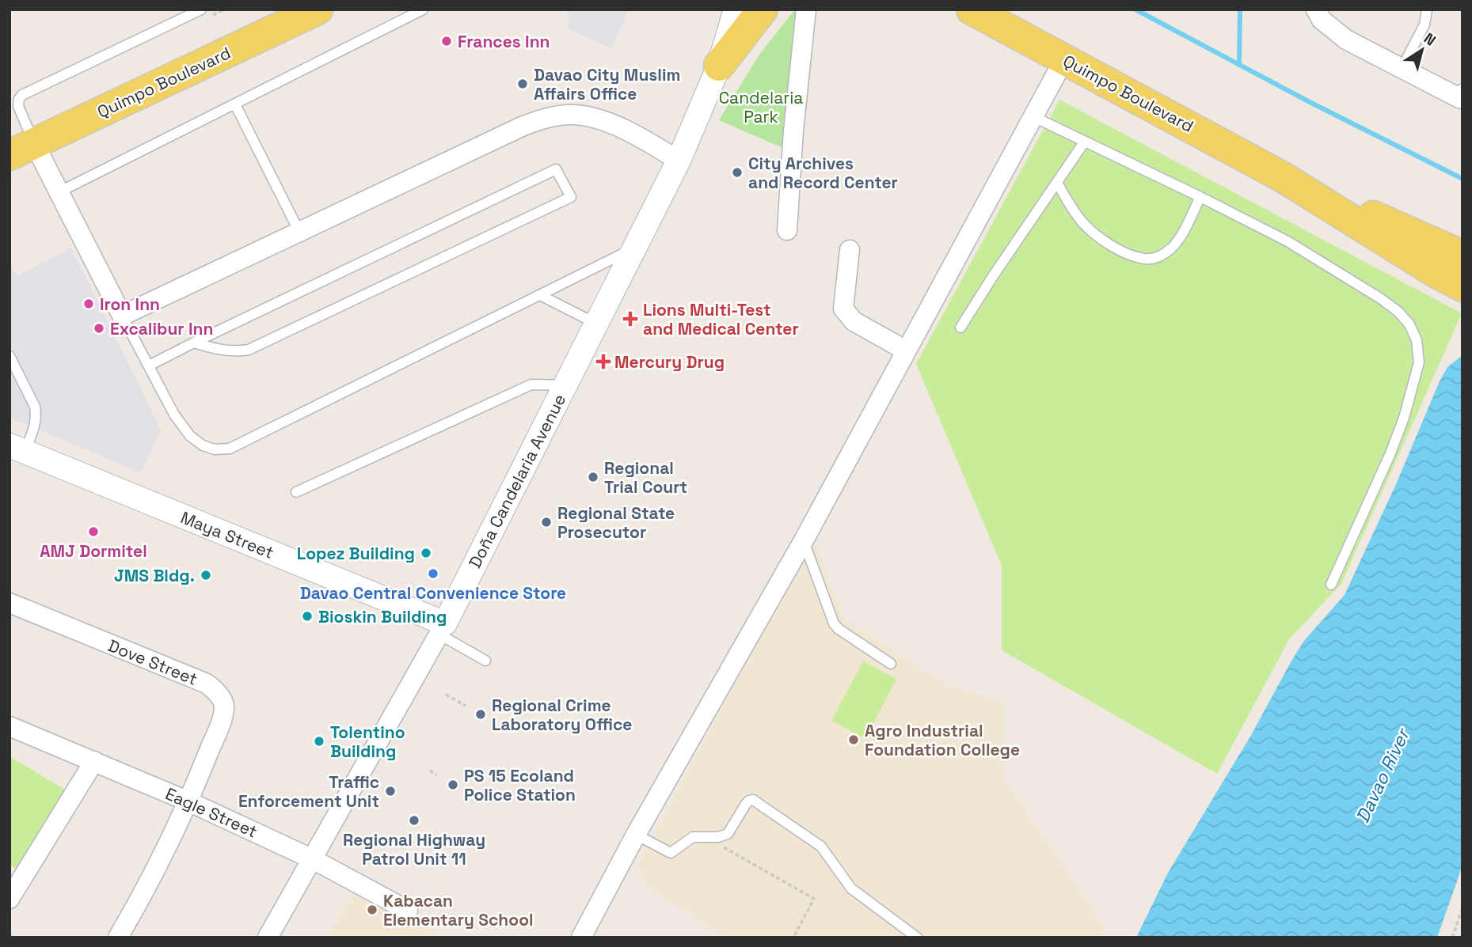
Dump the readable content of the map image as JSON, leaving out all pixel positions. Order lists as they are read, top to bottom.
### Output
{
  "streets": {
    "main road": ["Quimpo Boulevard"],
    "street": [
      "Doña Candelaria Avenue",
      "Maya Street",
      "Dove Street",
      "Eagle Street"
    ]
  },
  "crossings": [
    ["Doña Candelaria Avenue", "Maya Street"],
    ["Doña Candelaria Avenue", "Eagle Street"],
    ["Dove Street", "Eagle Street"]
  ],
  "water": ["Davao River"],
  "parks": ["Candelaria Park"],
  "places": {
    "other": [
      "Frances Inn",
      "Davao City Muslim Affairs Office",
      "City Archives and Record Center",
      "Iron Inn",
      "Excalibur Inn",
      "Regional Trial Court",
      "Regional State Prosecutor",
      "AMJ Dormitel",
      "Lopez Building",
      "Davao Central Convenience Store",
      "JMS Bldg.",
      "Bioskin Building",
      "Regional Crime Laboratory Office",
      "Agro Industrial Foundation College",
      "Tolentino Building",
      "PS 15 Ecoland Police Station",
      "Traffic Enforcement Unit",
      "Regional Highway Patrol Unit 11",
      "Kabacan Elementary School"
    ],
    "health": ["Lions Multi-Test and Medical Center", "Mercury Drug"]
  },
  "north": "top right"
}
